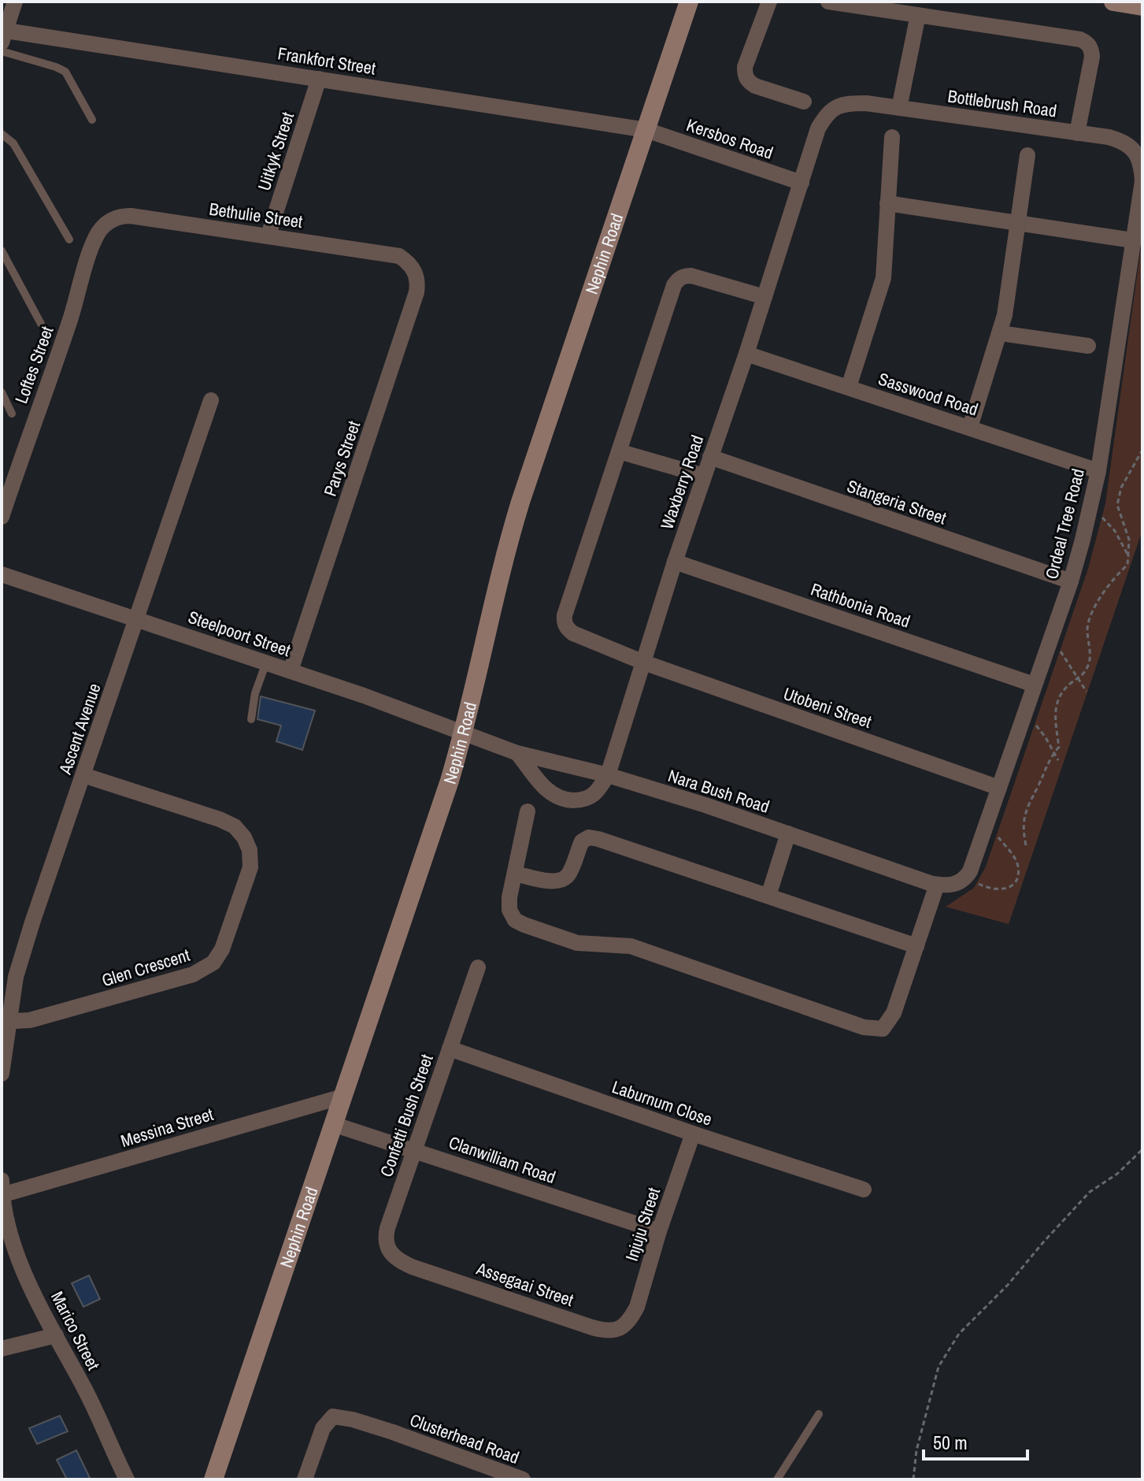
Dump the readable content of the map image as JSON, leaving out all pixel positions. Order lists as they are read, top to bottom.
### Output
{
  "streets": {
    "street": [
      "Frankfort Street",
      "Bottlebrush Road",
      "Kersbos Road",
      "Uitkyk Street",
      "Bethulie Street",
      "Nephin Road",
      "Loftes Street",
      "Sasswood Road",
      "Parys Street",
      "Waxberry Road",
      "Stangeria Street",
      "Ordeal Tree Road",
      "Rathbonia Road",
      "Steelpoort Street",
      "Utobeni Street",
      "Ascent Avenue",
      "Nara Bush Road",
      "Glen Crescent",
      "Laburnum Close",
      "Confetti Bush Street",
      "Messina Street",
      "Clanwilliam Road",
      "Injuju Street",
      "Assegaai Street",
      "Marico Street",
      "Clusterhead Road"
    ]
  },
  "crossings": [
    ["Frankfort Street", "Kersbos Road"],
    ["Frankfort Street", "Uitkyk Street"],
    ["Frankfort Street", "Nephin Road"],
    ["Bottlebrush Road", "Waxberry Road"],
    ["Bottlebrush Road", "Ordeal Tree Road"],
    ["Kersbos Road", "Nephin Road"],
    ["Kersbos Road", "Waxberry Road"],
    ["Uitkyk Street", "Bethulie Street"],
    ["Bethulie Street", "Loftes Street"],
    ["Bethulie Street", "Parys Street"],
    ["Nephin Road", "Steelpoort Street"],
    ["Nephin Road", "Nara Bush Road"],
    ["Nephin Road", "Messina Street"],
    ["Nephin Road", "Clanwilliam Road"],
    ["Sasswood Road", "Waxberry Road"],
    ["Sasswood Road", "Ordeal Tree Road"],
    ["Parys Street", "Steelpoort Street"],
    ["Waxberry Road", "Stangeria Street"],
    ["Waxberry Road", "Rathbonia Road"],
    ["Waxberry Road", "Utobeni Street"],
    ["Waxberry Road", "Nara Bush Road"],
    ["Stangeria Street", "Ordeal Tree Road"],
    ["Ordeal Tree Road", "Rathbonia Road"],
    ["Ordeal Tree Road", "Utobeni Street"],
    ["Ordeal Tree Road", "Nara Bush Road"],
    ["Steelpoort Street", "Ascent Avenue"],
    ["Steelpoort Street", "Nara Bush Road"],
    ["Ascent Avenue", "Glen Crescent"],
    ["Laburnum Close", "Confetti Bush Street"],
    ["Laburnum Close", "Injuju Street"],
    ["Confetti Bush Street", "Clanwilliam Road"],
    ["Confetti Bush Street", "Assegaai Street"],
    ["Messina Street", "Marico Street"],
    ["Clanwilliam Road", "Injuju Street"],
    ["Injuju Street", "Assegaai Street"]
  ],
  "scale_bar": "50 m"
}
